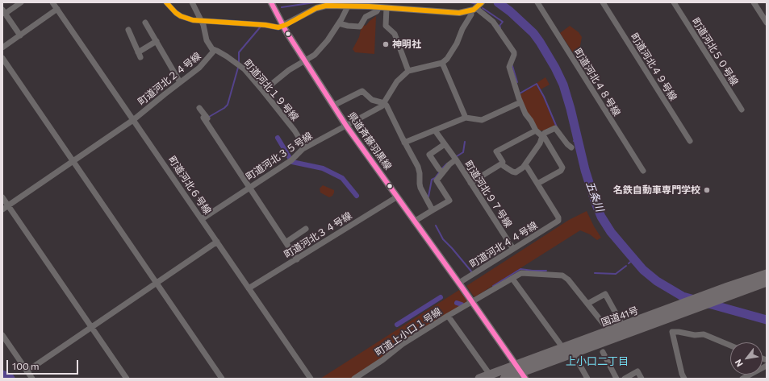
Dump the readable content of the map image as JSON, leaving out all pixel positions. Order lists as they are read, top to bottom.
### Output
{
  "streets": {
    "highway": ["国道41号"],
    "main road": ["県道斉藤羽黒線"],
    "street": [
      "町道河北５０号線",
      "町道河北４９号線",
      "町道河北２４号線",
      "町道河北４８号線",
      "町道河北１９号線",
      "町道河北３５号線",
      "町道河北６号線",
      "町道河北９７号線",
      "町道河北３４号線",
      "町道河北４４号線",
      "町道上小口１号線"
    ]
  },
  "crossings": [
    ["町道河北２４号線", "町道河北１９号線"],
    ["町道河北２４号線", "町道河北６号線"],
    ["町道河北１９号線", "町道河北３５号線"],
    ["県道斉藤羽黒線", "町道河北３５号線"],
    ["県道斉藤羽黒線", "町道河北３４号線"],
    ["県道斉藤羽黒線", "町道河北４４号線"],
    ["県道斉藤羽黒線", "国道41号"],
    ["県道斉藤羽黒線", "町道上小口１号線"],
    ["町道河北３５号線", "町道河北６号線"],
    ["町道河北６号線", "町道河北３４号線"],
    ["町道河北９７号線", "町道河北４４号線"],
    ["国道41号", "町道上小口１号線"]
  ],
  "districts": ["上小口二丁目"],
  "water": ["五条川"],
  "places": ["神明社", "名鉄自動車専門学校"],
  "scale_bar": "100 m",
  "north": "bottom left"
}
